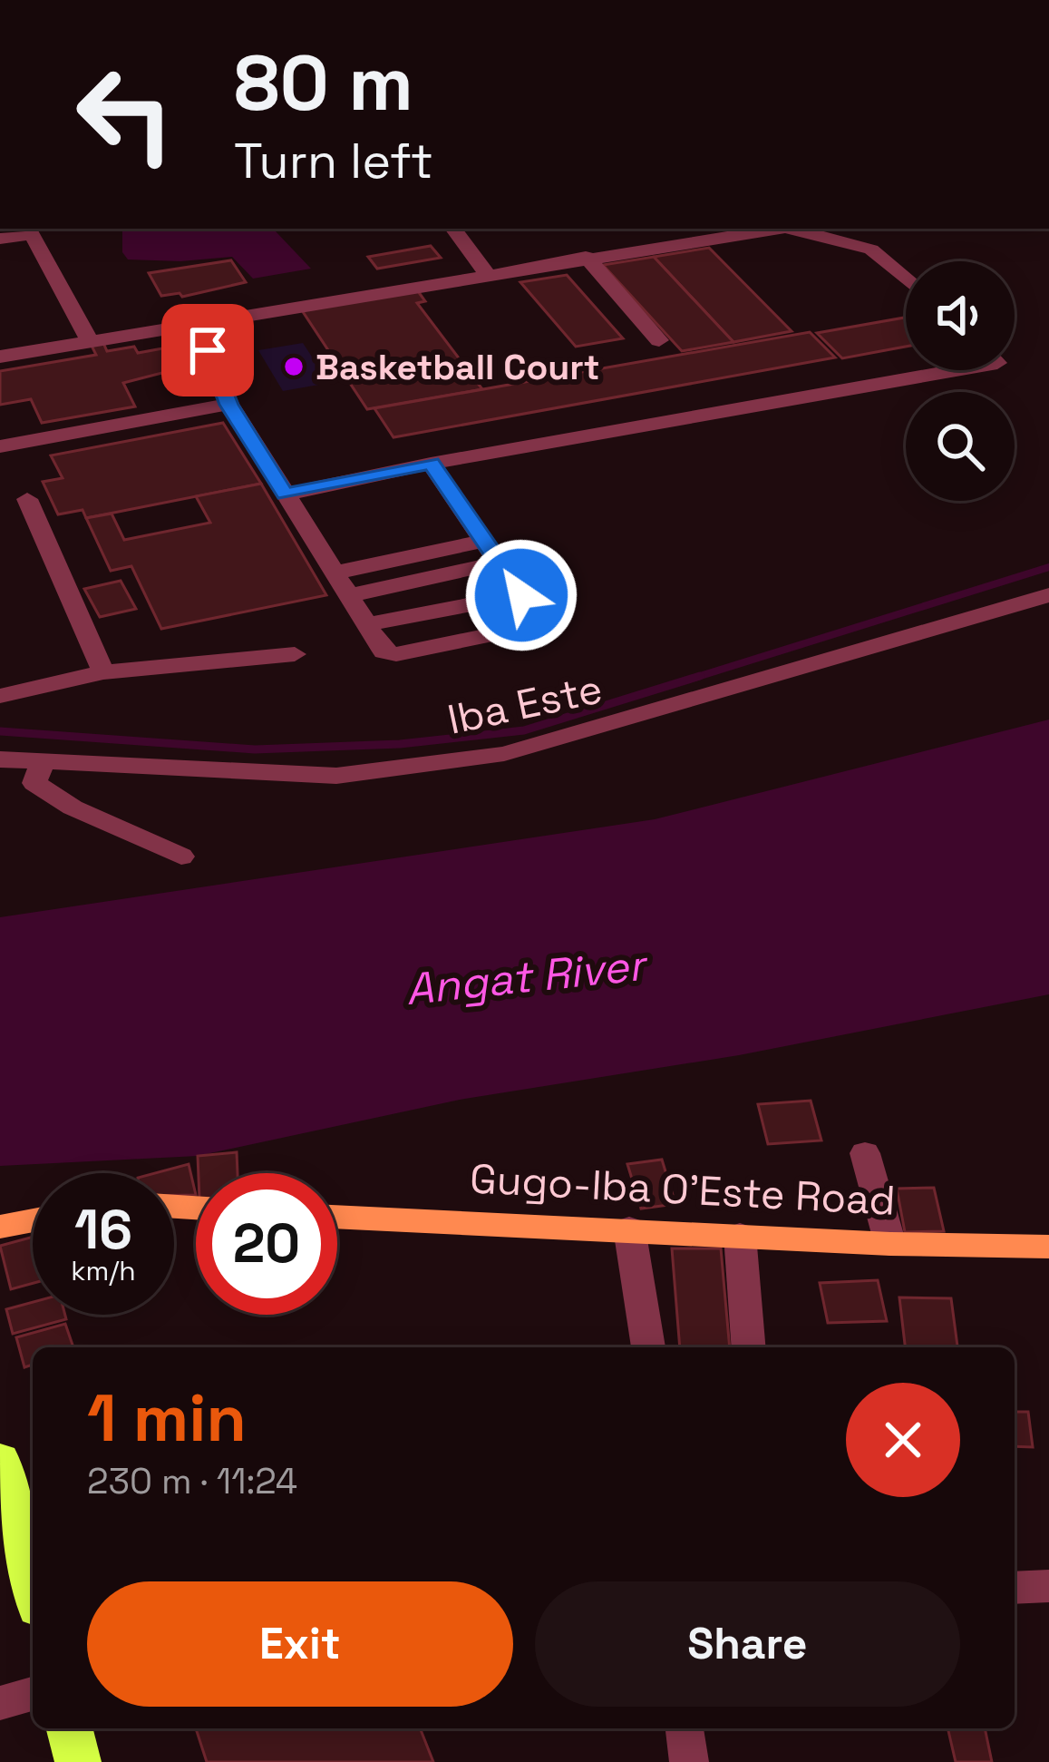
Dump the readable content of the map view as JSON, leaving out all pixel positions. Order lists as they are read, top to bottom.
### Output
{
  "streets": {
    "main road": ["Gugo-Iba O'Este Road"],
    "street": ["Iba Este"]
  },
  "water": ["Angat River"],
  "places": ["Basketball Court"],
  "page": {
    "turn": ["80 m", "Turn left"],
    "speed": "16 km/h",
    "limit": "20",
    "heading": ["1 min", "230 m · 11:24"],
    "buttons": ["Exit", "Share"]
  }
}
